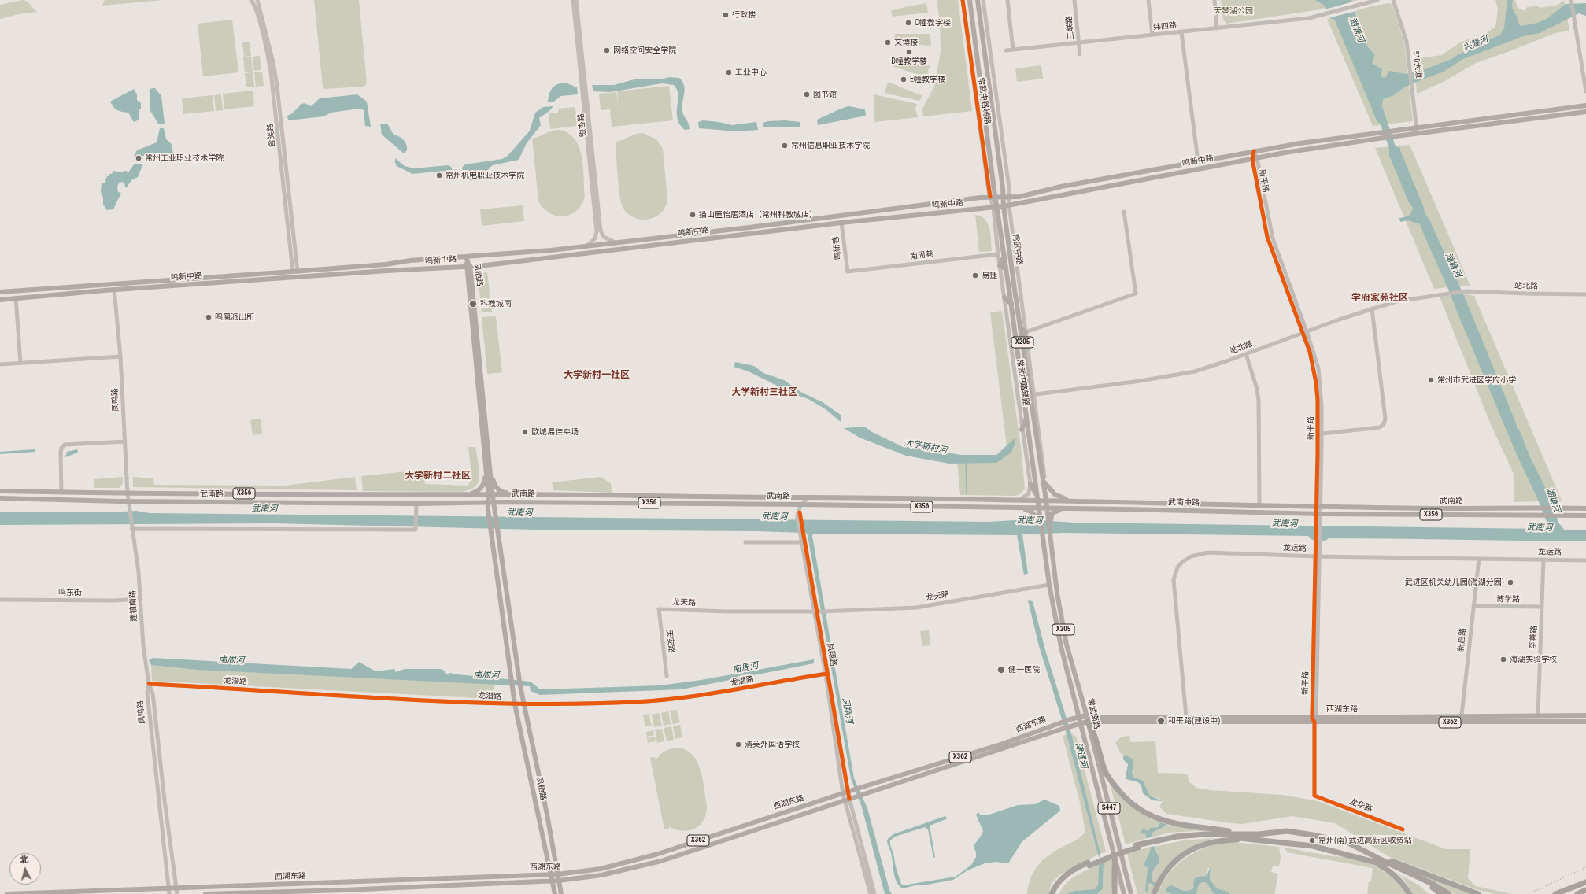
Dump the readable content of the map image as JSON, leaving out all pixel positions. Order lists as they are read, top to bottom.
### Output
{
  "streets": {
    "main road": [
      "鸣新中路",
      "常武中路",
      "凤栖路",
      "X205",
      "X356",
      "武南路",
      "武南中路",
      "西湖东路",
      "常武南路",
      "X362",
      "S447"
    ],
    "street": [
      "纬四路",
      "三联路",
      "510大道",
      "常武中路辅路",
      "银杏路",
      "含笑路",
      "新平路",
      "鸣新巷",
      "南周巷",
      "站北路",
      "凤鸣路",
      "龙运路",
      "鸣东街",
      "龙天路",
      "博学路",
      "建镇南路",
      "至善路",
      "新启路",
      "天安路",
      "凤翔路",
      "龙潜路",
      "龙华路"
    ]
  },
  "crossings": [
    ["纬四路", "三联路"],
    ["510大道", "鸣新中路"],
    ["常武中路辅路", "鸣新中路"],
    ["常武中路辅路", "常武中路"],
    ["常武中路辅路", "南周巷"],
    ["常武中路辅路", "站北路"],
    ["常武中路辅路", "X205"],
    ["常武中路辅路", "武南路"],
    ["常武中路辅路", "武南中路"],
    ["银杏路", "鸣新中路"],
    ["含笑路", "鸣新中路"],
    ["鸣新中路", "新平路"],
    ["鸣新中路", "鸣新巷"],
    ["鸣新中路", "常武中路"],
    ["鸣新中路", "凤栖路"],
    ["鸣新中路", "凤鸣路"],
    ["新平路", "站北路"],
    ["新平路", "武南路"],
    ["新平路", "武南中路"],
    ["新平路", "龙运路"],
    ["新平路", "西湖东路"],
    ["新平路", "龙华路"],
    ["鸣新巷", "南周巷"],
    ["常武中路", "站北路"],
    ["常武中路", "X205"],
    ["常武中路", "武南路"],
    ["常武中路", "武南中路"],
    ["凤栖路", "武南路"],
    ["凤栖路", "龙潜路"],
    ["凤栖路", "西湖东路"],
    ["X205", "武南路"],
    ["X205", "武南中路"],
    ["X205", "西湖东路"],
    ["X205", "常武南路"],
    ["X205", "X362"],
    ["凤鸣路", "武南路"],
    ["凤鸣路", "建镇南路"],
    ["凤鸣路", "龙潜路"],
    ["凤鸣路", "西湖东路"],
    ["武南路", "武南中路"],
    ["武南路", "凤翔路"],
    ["龙运路", "至善路"],
    ["龙运路", "新启路"],
    ["龙运路", "西湖东路"],
    ["鸣东街", "建镇南路"],
    ["龙天路", "天安路"],
    ["龙天路", "凤翔路"],
    ["龙天路", "常武南路"],
    ["博学路", "至善路"],
    ["博学路", "新启路"],
    ["建镇南路", "龙潜路"],
    ["至善路", "西湖东路"],
    ["新启路", "西湖东路"],
    ["凤翔路", "龙潜路"],
    ["凤翔路", "西湖东路"],
    ["西湖东路", "常武南路"],
    ["西湖东路", "X362"],
    ["常武南路", "X362"]
  ],
  "districts": [
    "学府家苑社区",
    "大学新村一社区",
    "大学新村三社区",
    "大学新村二社区"
  ],
  "water": [
    "湖塘河",
    "兴隆河",
    "大学新村河",
    "武南河",
    "南周河",
    "凤翔河",
    "津通河"
  ],
  "parks": ["天琴湖公园"],
  "places": [
    "行政楼",
    "C幢教学楼",
    "文博楼",
    "网络空间安全学院",
    "D幢教学楼",
    "工业中心",
    "E幢教学楼",
    "图书馆",
    "常州信息职业技术学院",
    "常州工业职业技术学院",
    "常州机电职业技术学院",
    "猫山屋怡居酒店（常州科教城店）",
    "易捷",
    "科教城南",
    "鸣凰派出所",
    "常州市武进区学府小学",
    "欧城易佳卖场",
    "武进区机关幼儿园(海湖分园)",
    "海湖实验学校",
    "健一医院",
    "和平路(建设中)",
    "清英外国语学校",
    "常州(南) 武进高新区收费站"
  ],
  "north": "top"
}
